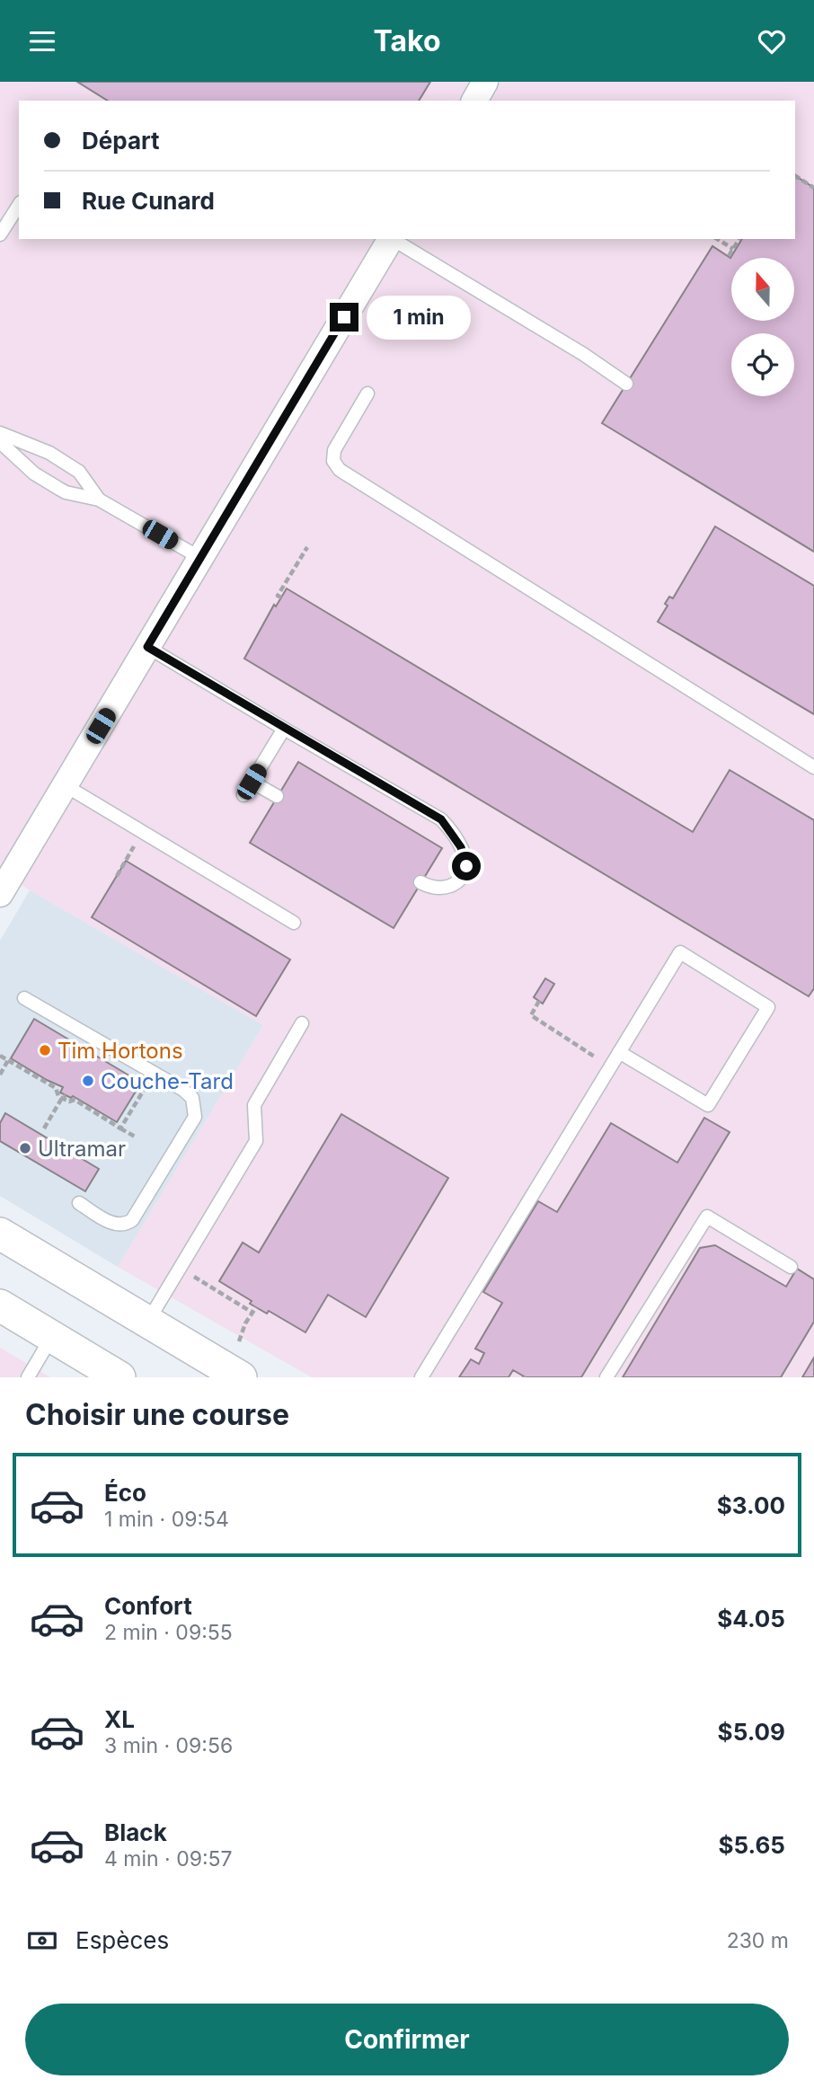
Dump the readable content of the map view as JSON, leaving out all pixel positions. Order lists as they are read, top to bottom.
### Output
{
  "places": ["Tim Hortons", "Couche-Tard", "Ultramar"],
  "north": "top",
  "page": {
    "header": "Tako",
    "banner": ["Départ", "Rue Cunard"],
    "bubble": "1 min",
    "heading": "Choisir une course",
    "list": [
      {
        "name": "Éco",
        "note": "1 min · 09:54",
        "value": "$3.00"
      },
      {
        "name": "Confort",
        "note": "2 min · 09:55",
        "value": "$4.05"
      },
      {
        "name": "XL",
        "note": "3 min · 09:56",
        "value": "$5.09"
      },
      {
        "name": "Black",
        "note": "4 min · 09:57",
        "value": "$5.65"
      }
    ],
    "pay": ["Espèces", "230 m"],
    "buttons": "Confirmer"
  }
}
